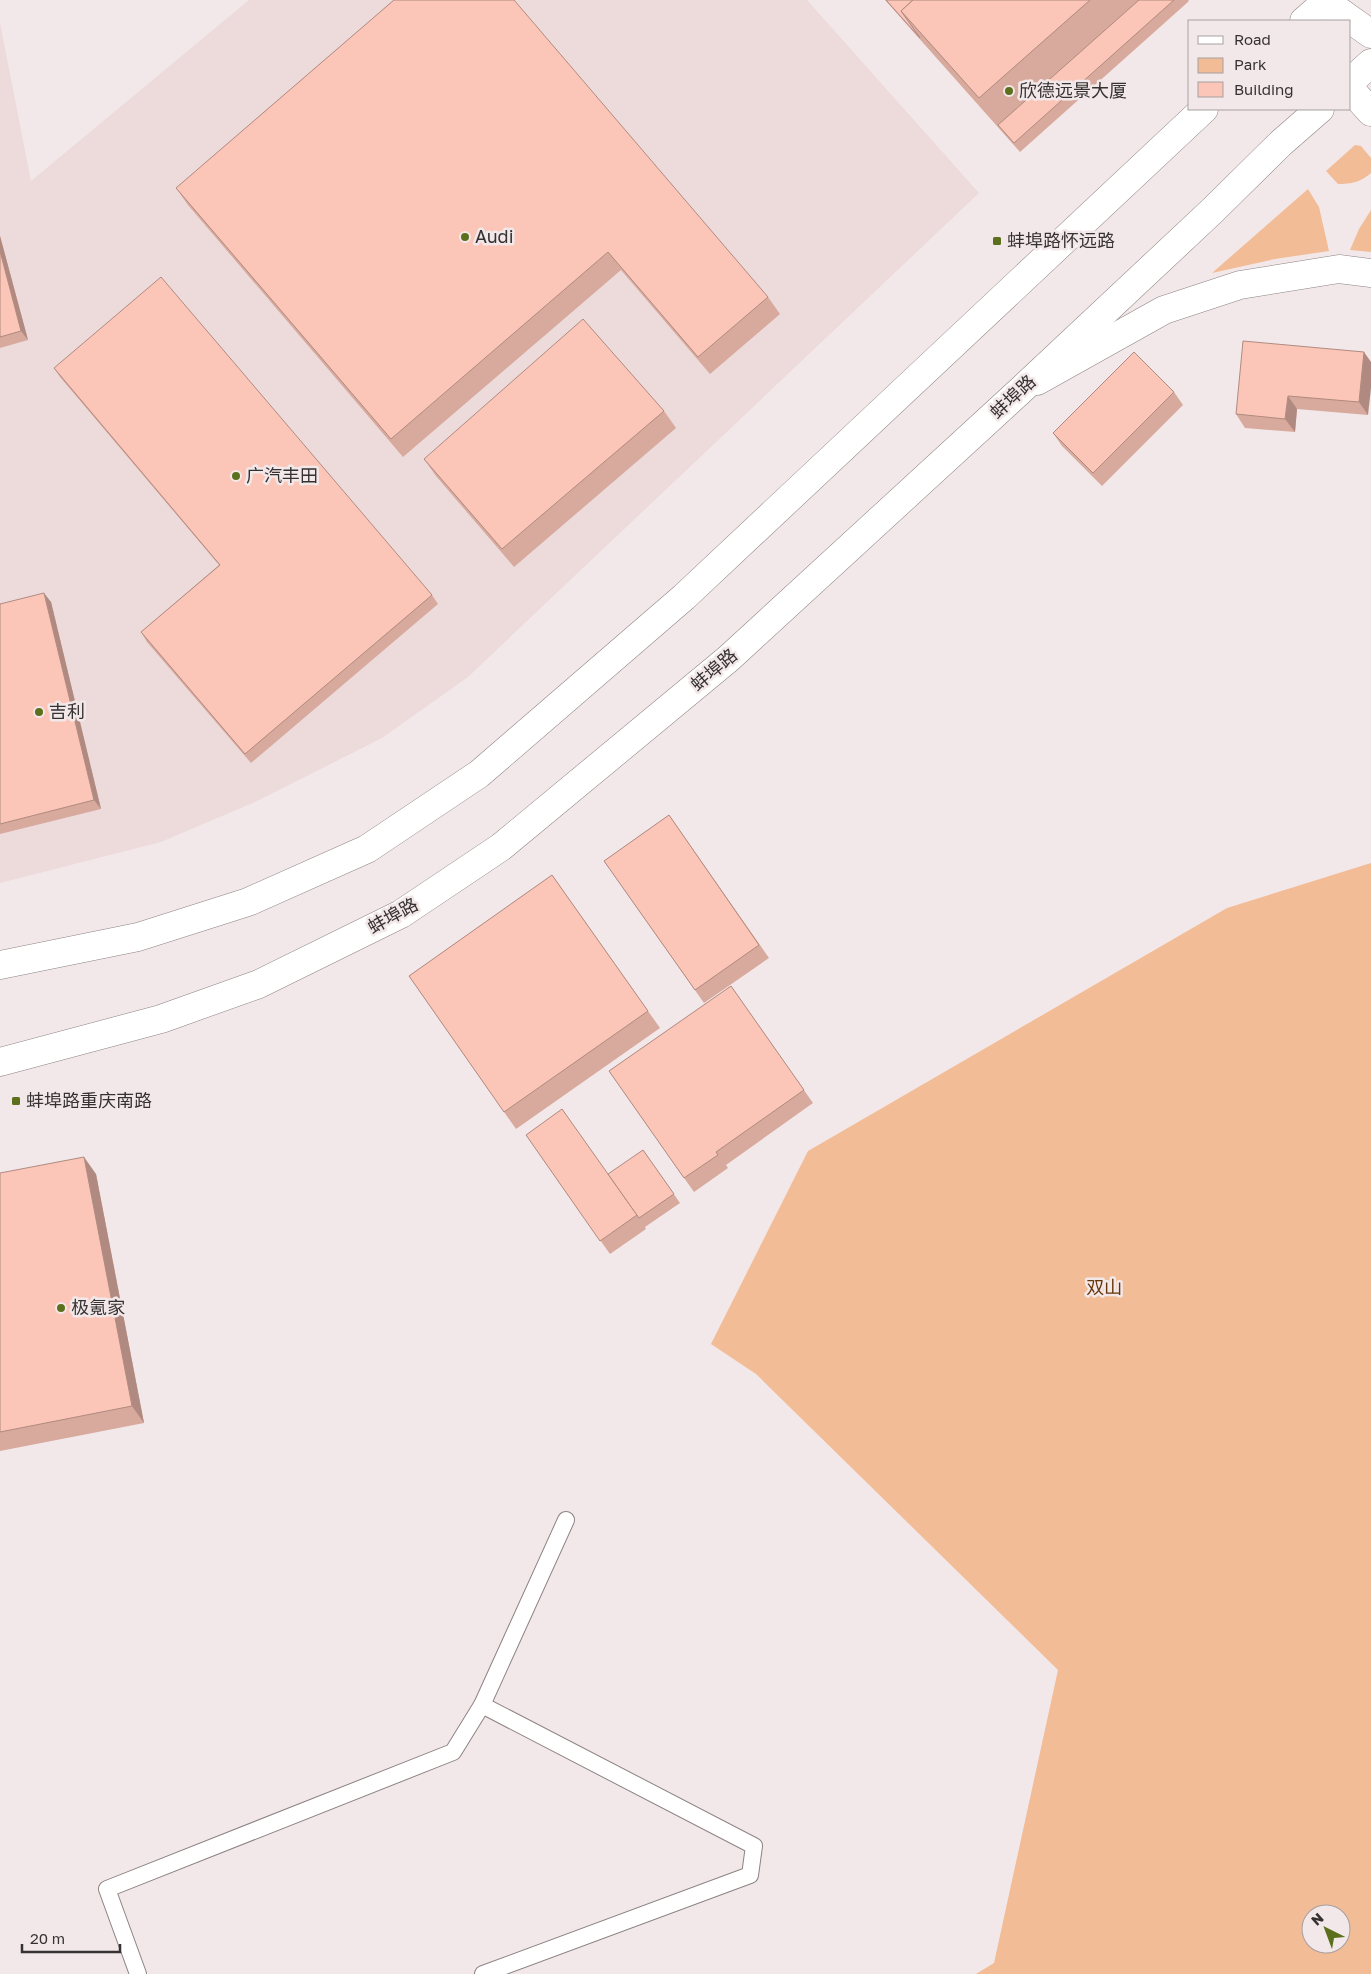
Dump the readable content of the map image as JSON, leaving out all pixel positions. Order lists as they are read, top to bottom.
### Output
{
  "streets": {
    "main road": ["蚌埠路"]
  },
  "parks": ["双山"],
  "places": {
    "other": [
      "欣德远景大厦",
      "Audi",
      "广汽丰田",
      "吉利",
      "极氪家"
    ],
    "transit": ["蚌埠路怀远路", "蚌埠路重庆南路"]
  },
  "legend": ["Road", "Park", "Building"],
  "scale_bar": "20 m",
  "north": "top left"
}
